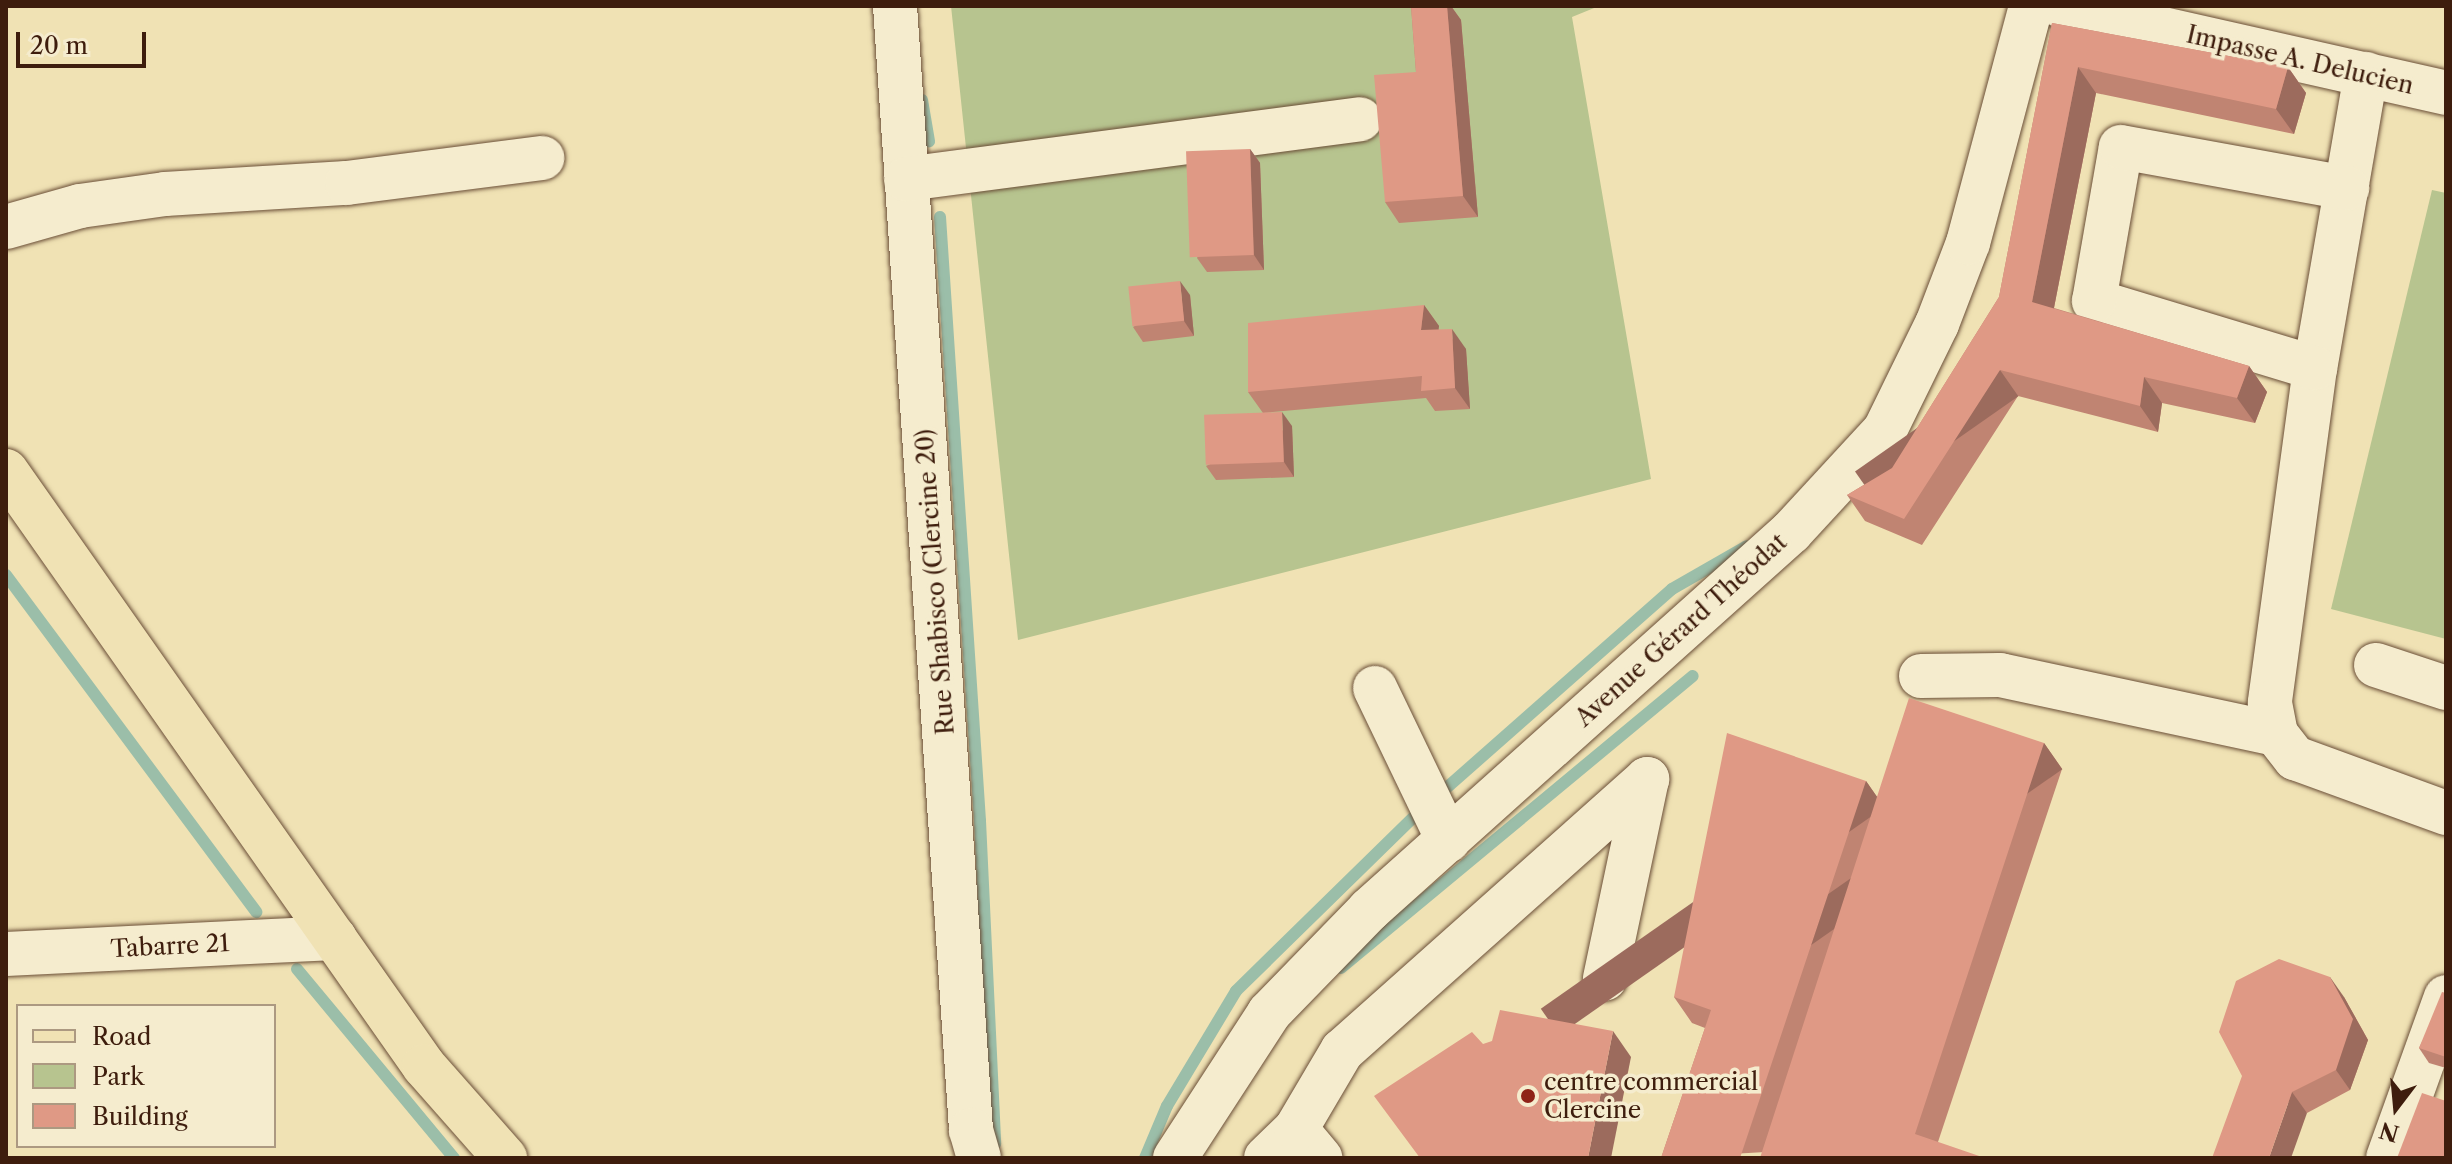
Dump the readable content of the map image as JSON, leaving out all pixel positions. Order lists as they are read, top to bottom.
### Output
{
  "streets": {
    "street": [
      "Impasse A. Delucien",
      "Rue Shabisco (Clercine 20)",
      "Avenue Gérard Théodat",
      "Tabarre 21"
    ]
  },
  "places": ["centre commercial Clercine"],
  "legend": ["Road", "Park", "Building"],
  "scale_bar": "20 m",
  "north": "bottom"
}
